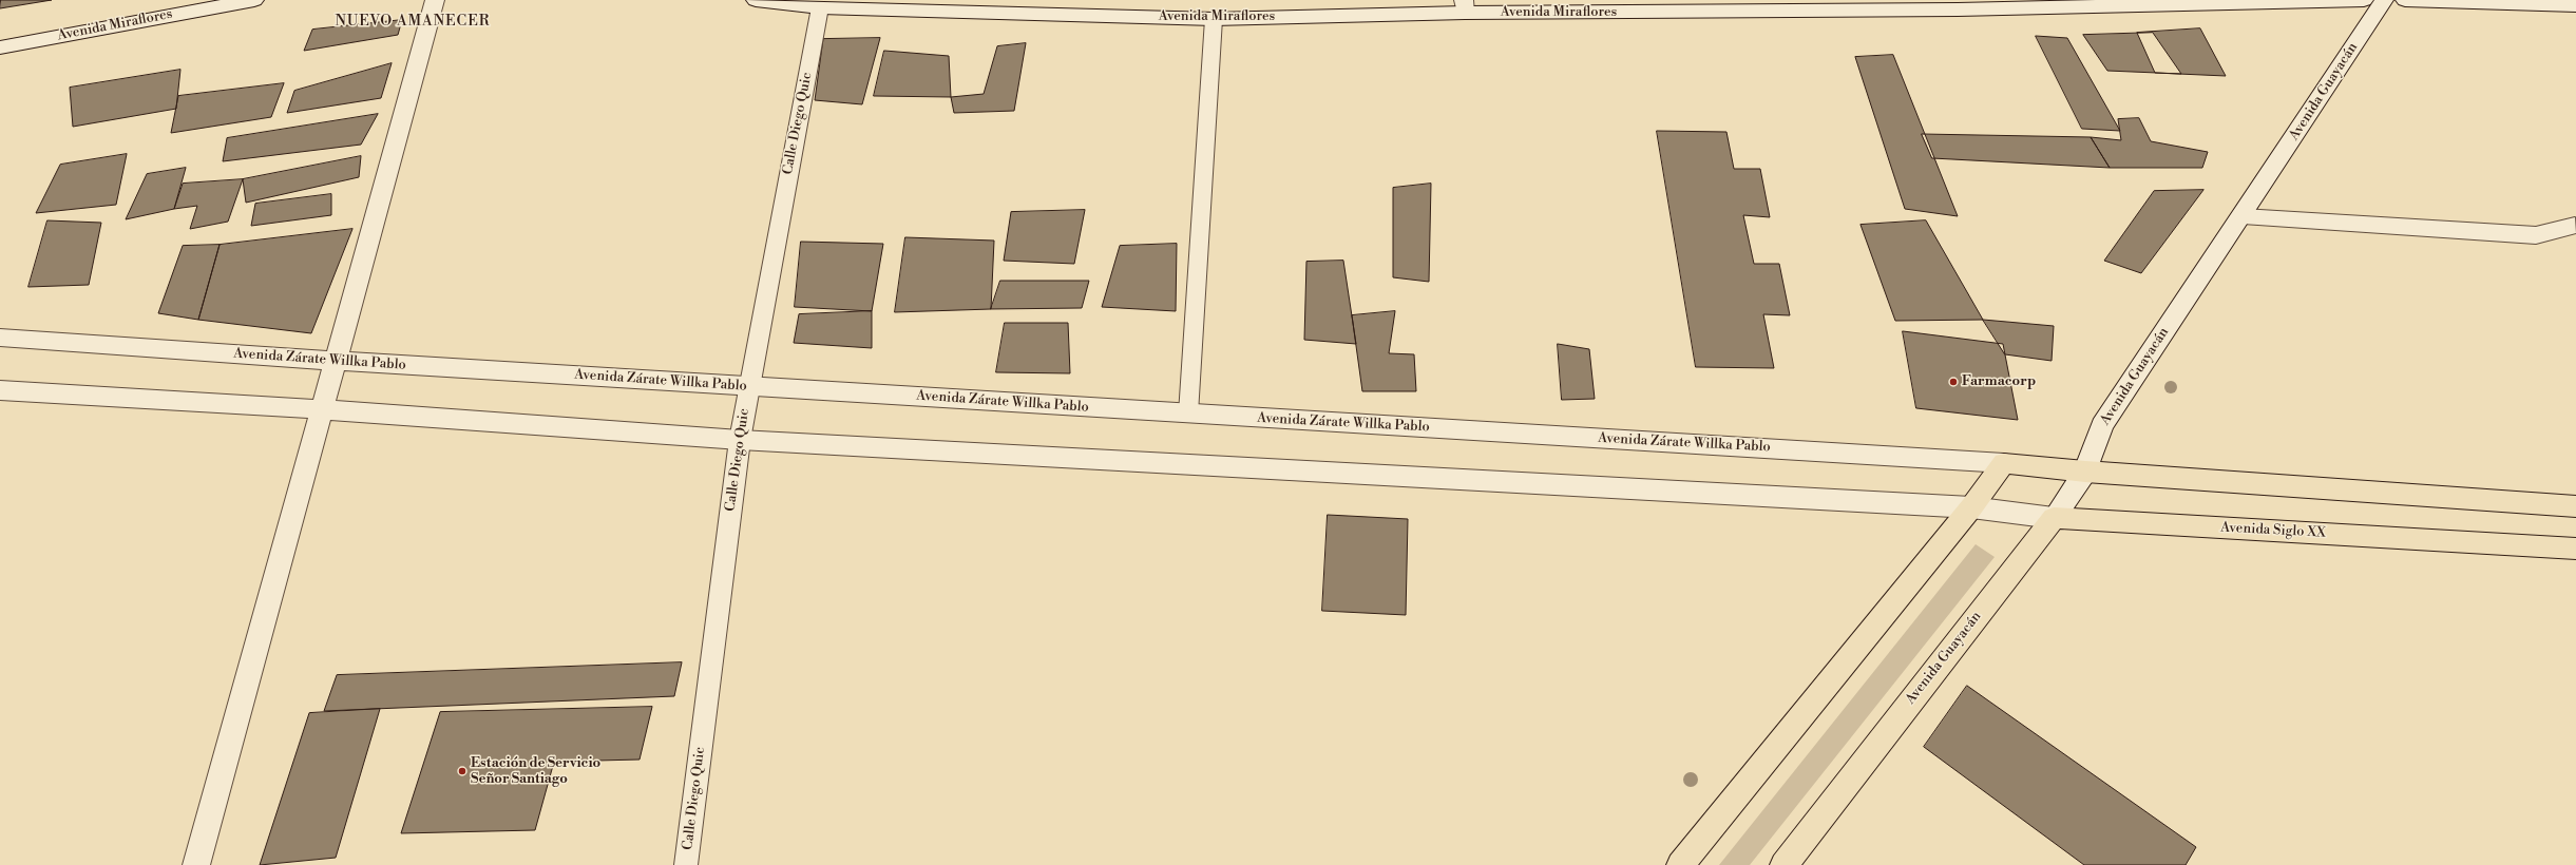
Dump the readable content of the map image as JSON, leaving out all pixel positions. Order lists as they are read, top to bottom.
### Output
{
  "streets": {
    "highway": ["Avenida Guayacán", "Avenida Siglo XX"],
    "street": ["Avenida Miraflores", "Avenida Zárate Willka Pablo"],
    "lane": ["Calle Diego Quic"]
  },
  "crossings": [
    ["Avenida Miraflores", "Calle Diego Quic"],
    ["Avenida Guayacán", "Avenida Siglo XX"],
    ["Calle Diego Quic", "Avenida Zárate Willka Pablo"]
  ],
  "districts": ["NUEVO AMANECER"],
  "places": ["Farmacorp", "Estación de Servicio Señor Santiago"]
}
